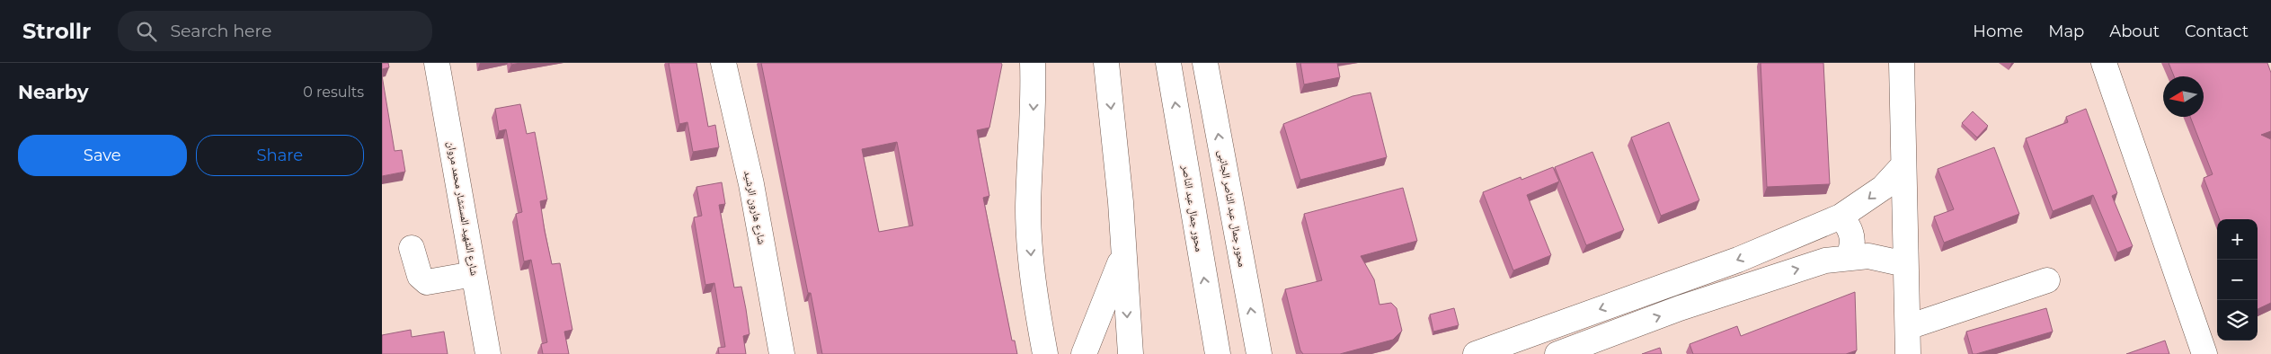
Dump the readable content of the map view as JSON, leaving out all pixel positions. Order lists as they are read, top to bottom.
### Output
{
  "streets": {
    "street": [
      "شارع هارون الرشيد",
      "شارع الشهيد المستشار محمد مروان",
      "محور جمال عبد الناصر",
      "محور جمال عبد الناصر الجانبى"
    ]
  },
  "north": "left",
  "page": {
    "header": "Strollr",
    "search": "Search here",
    "nav": [
      "Home",
      "Map",
      "About",
      "Contact"
    ],
    "heading": ["Nearby", "0 results"],
    "buttons": ["Save", "Share"],
    "map_buttons": ["+", "−"]
  }
}
